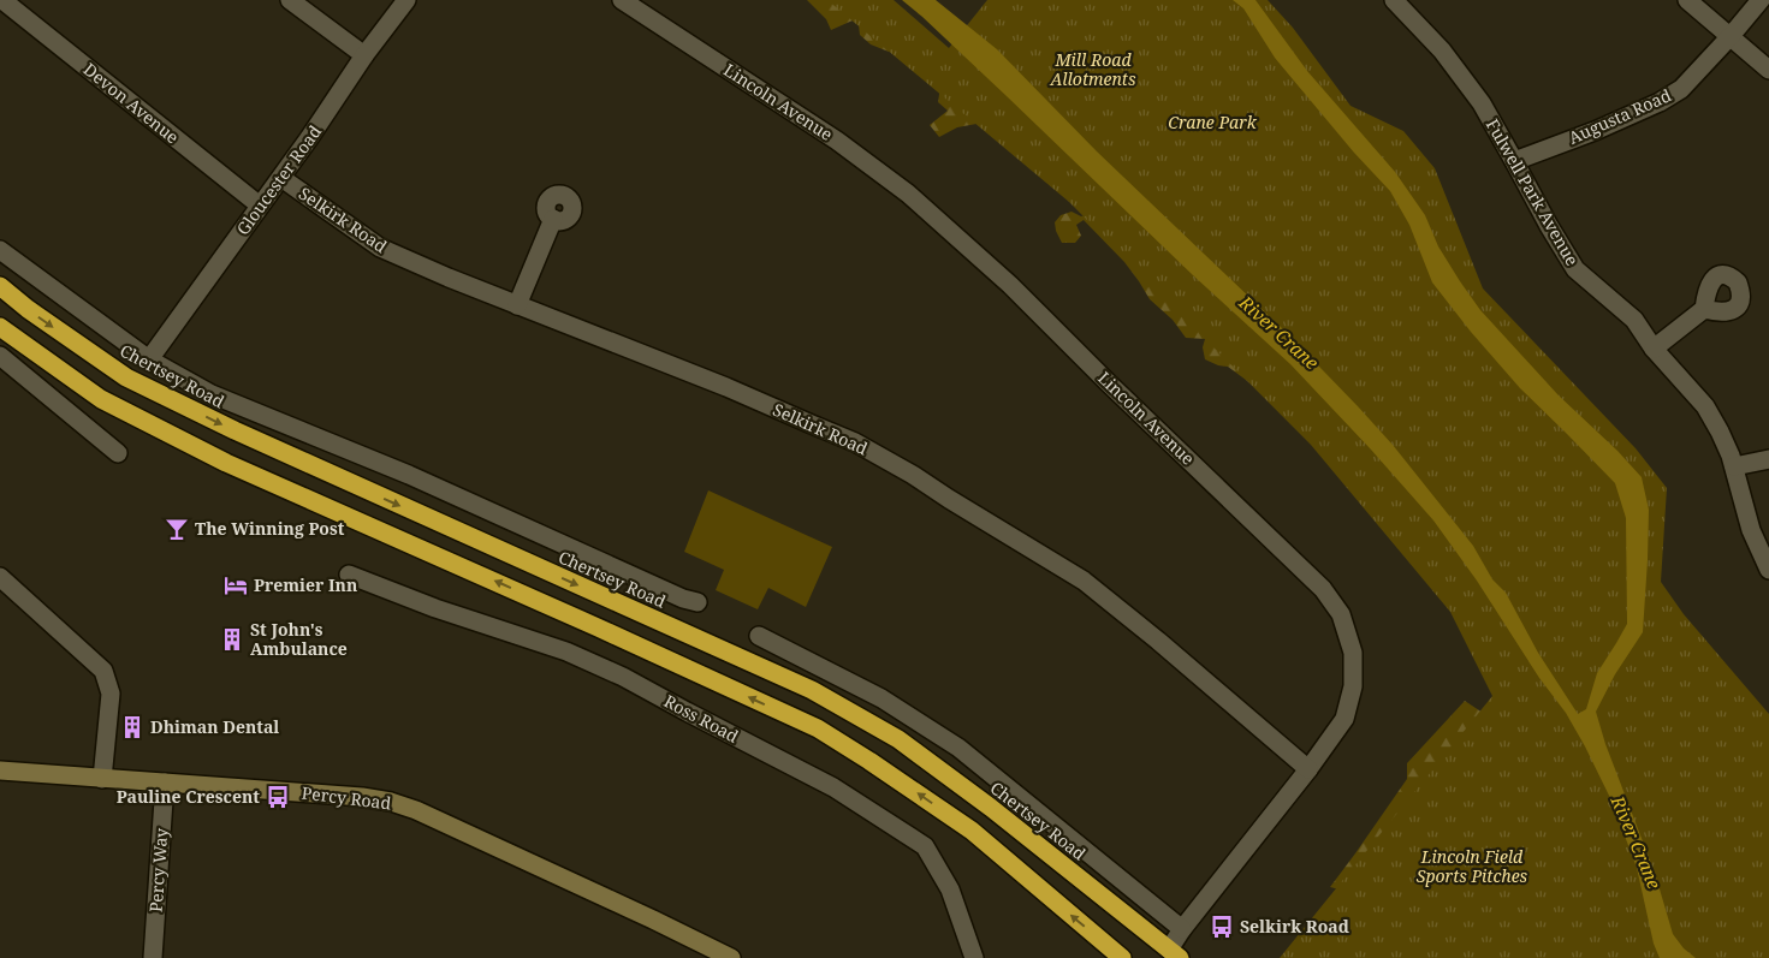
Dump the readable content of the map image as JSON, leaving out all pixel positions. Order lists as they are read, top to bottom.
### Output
{
  "streets": {
    "highway": ["Chertsey Road"],
    "street": [
      "Lincoln Avenue",
      "Devon Avenue",
      "Augusta Road",
      "Gloucester Road",
      "Fulwell Park Avenue",
      "Selkirk Road",
      "Ross Road",
      "Percy Road",
      "Percy Way"
    ]
  },
  "crossings": [
    ["Lincoln Avenue", "Selkirk Road"],
    ["Lincoln Avenue", "Chertsey Road"],
    ["Devon Avenue", "Gloucester Road"],
    ["Augusta Road", "Fulwell Park Avenue"],
    ["Gloucester Road", "Selkirk Road"],
    ["Gloucester Road", "Chertsey Road"],
    ["Percy Road", "Percy Way"]
  ],
  "water": ["River Crane"],
  "parks": ["Mill Road Allotments", "Crane Park", "Lincoln Field Sports Pitches"],
  "places": {
    "bar": ["The Winning Post"],
    "hotel": ["Premier Inn"],
    "building": ["St John's Ambulance", "Dhiman Dental"],
    "bus stop": ["Pauline Crescent", "Selkirk Road"]
  }
}
